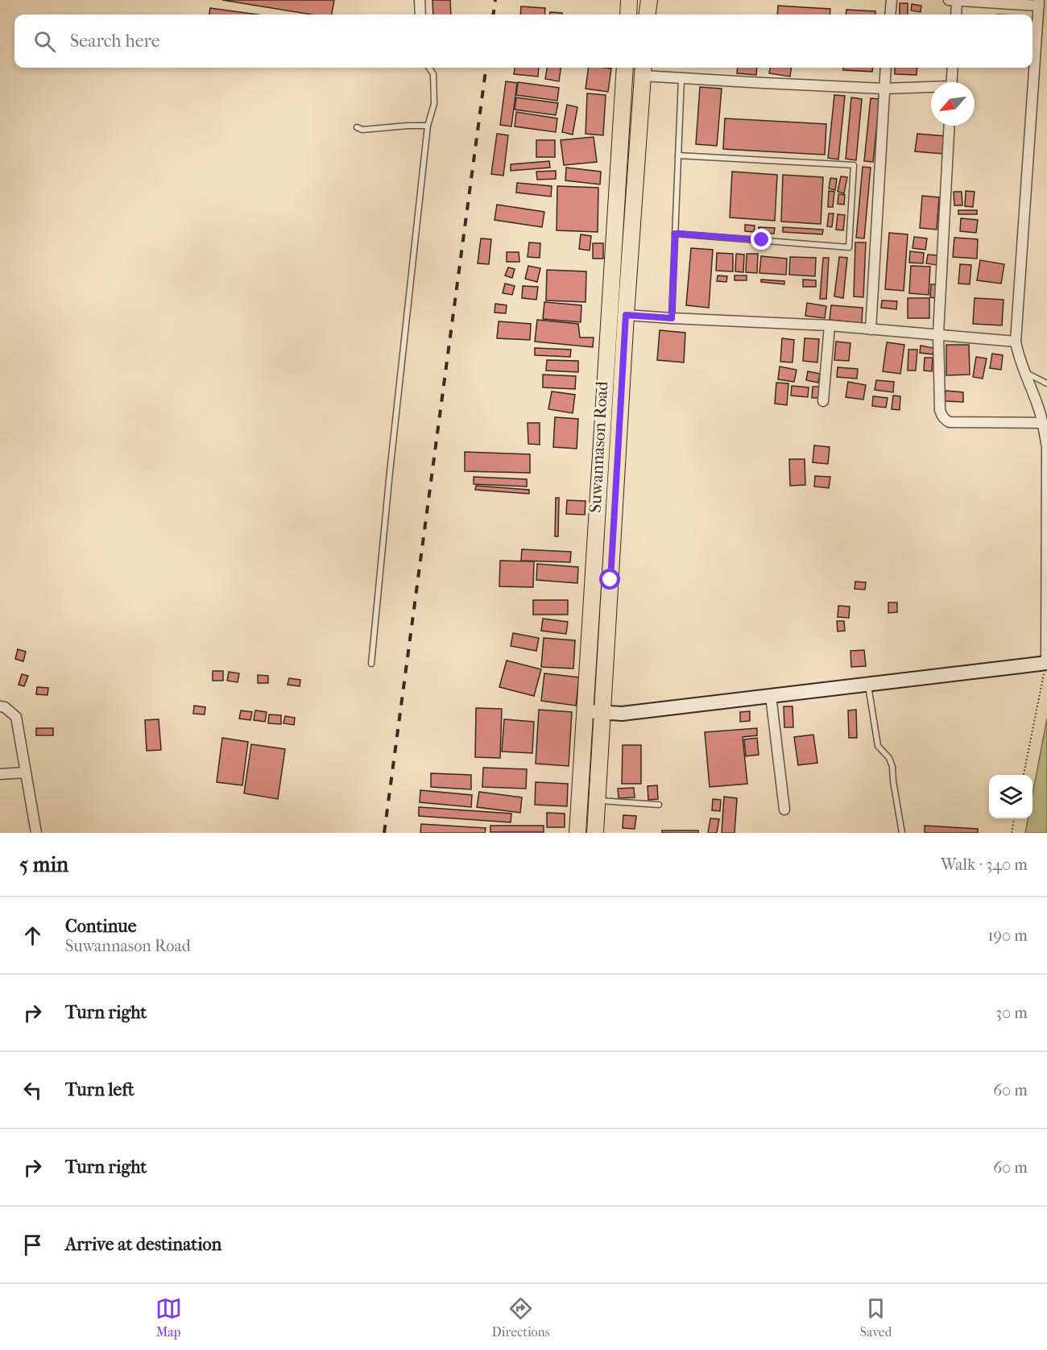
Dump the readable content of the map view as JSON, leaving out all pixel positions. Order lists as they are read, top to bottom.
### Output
{
  "streets": {
    "main road": ["Suwannason Road"]
  },
  "north": "bottom left",
  "page": {
    "search": "Search here",
    "heading": ["5 min", "Walk · 340 m"],
    "list": [
      ["Continue", "Suwannason Road", "190 m"],
      ["Turn right", "30 m"],
      ["Turn left", "60 m"],
      ["Turn right", "60 m"],
      "Arrive at destination"
    ],
    "nav": ["Map", "Directions", "Saved"]
  }
}
